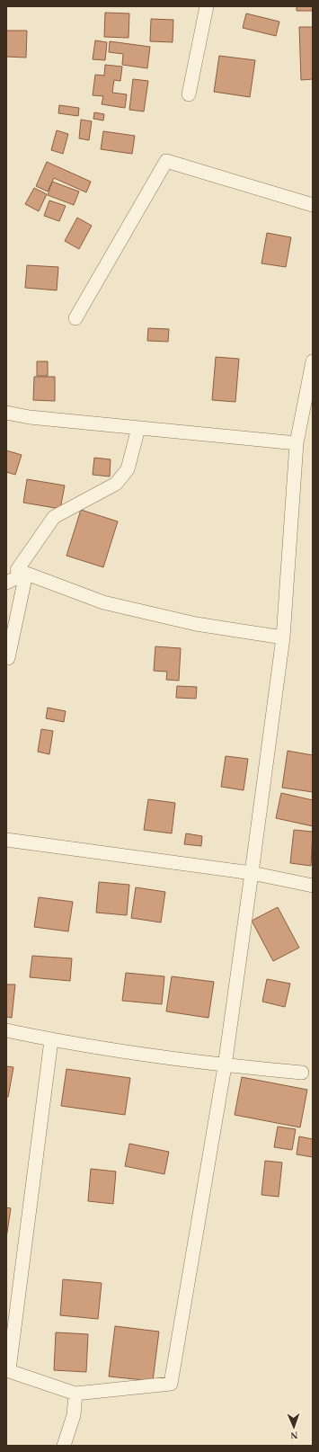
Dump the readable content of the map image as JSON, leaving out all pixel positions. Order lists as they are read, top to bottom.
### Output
{
  "north": "bottom"
}
